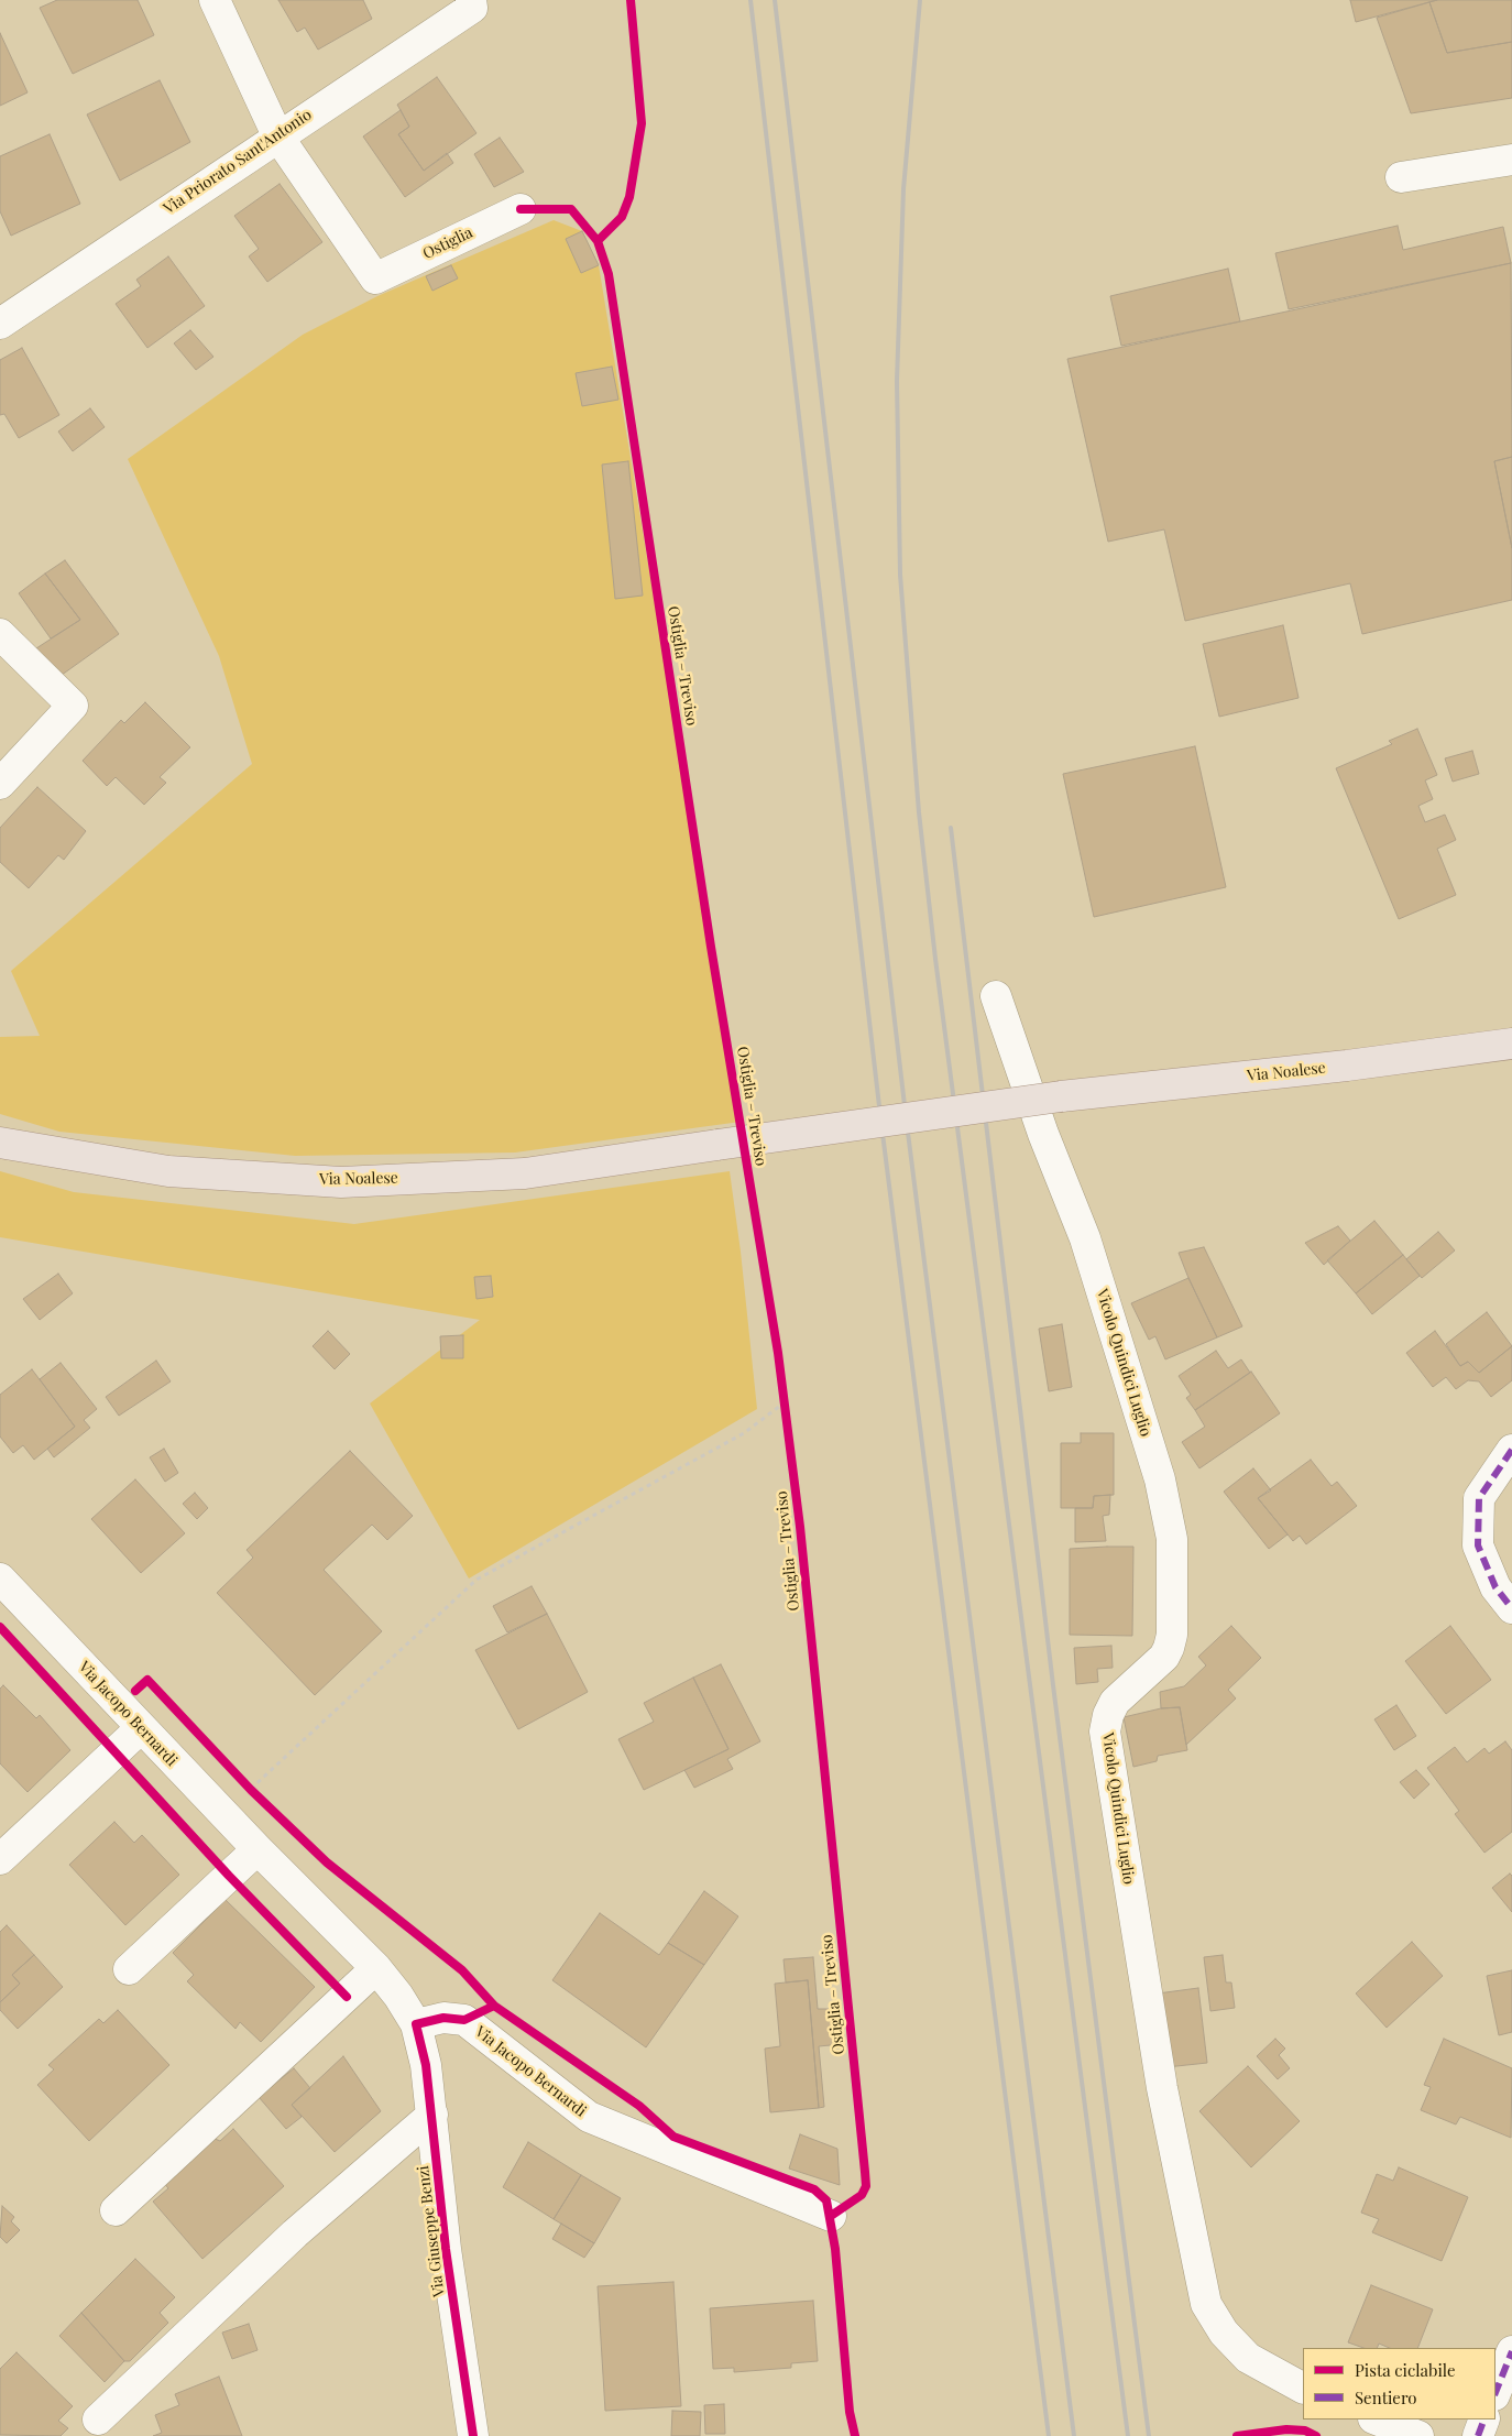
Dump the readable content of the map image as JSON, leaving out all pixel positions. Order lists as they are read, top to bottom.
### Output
{
  "streets": {
    "main road": ["Via Noalese"],
    "street": [
      "Via Priorato Sant'Antonio",
      "Ostiglia",
      "Vicolo Quindici Luglio",
      "Via Jacopo Bernardi",
      "Via Giuseppe Benzi"
    ],
    "cycle path": ["Ostiglia – Treviso"]
  },
  "crossings": [
    ["Via Priorato Sant'Antonio", "Ostiglia"],
    ["Via Jacopo Bernardi", "Via Giuseppe Benzi"]
  ],
  "legend": ["Pista ciclabile", "Sentiero"]
}
